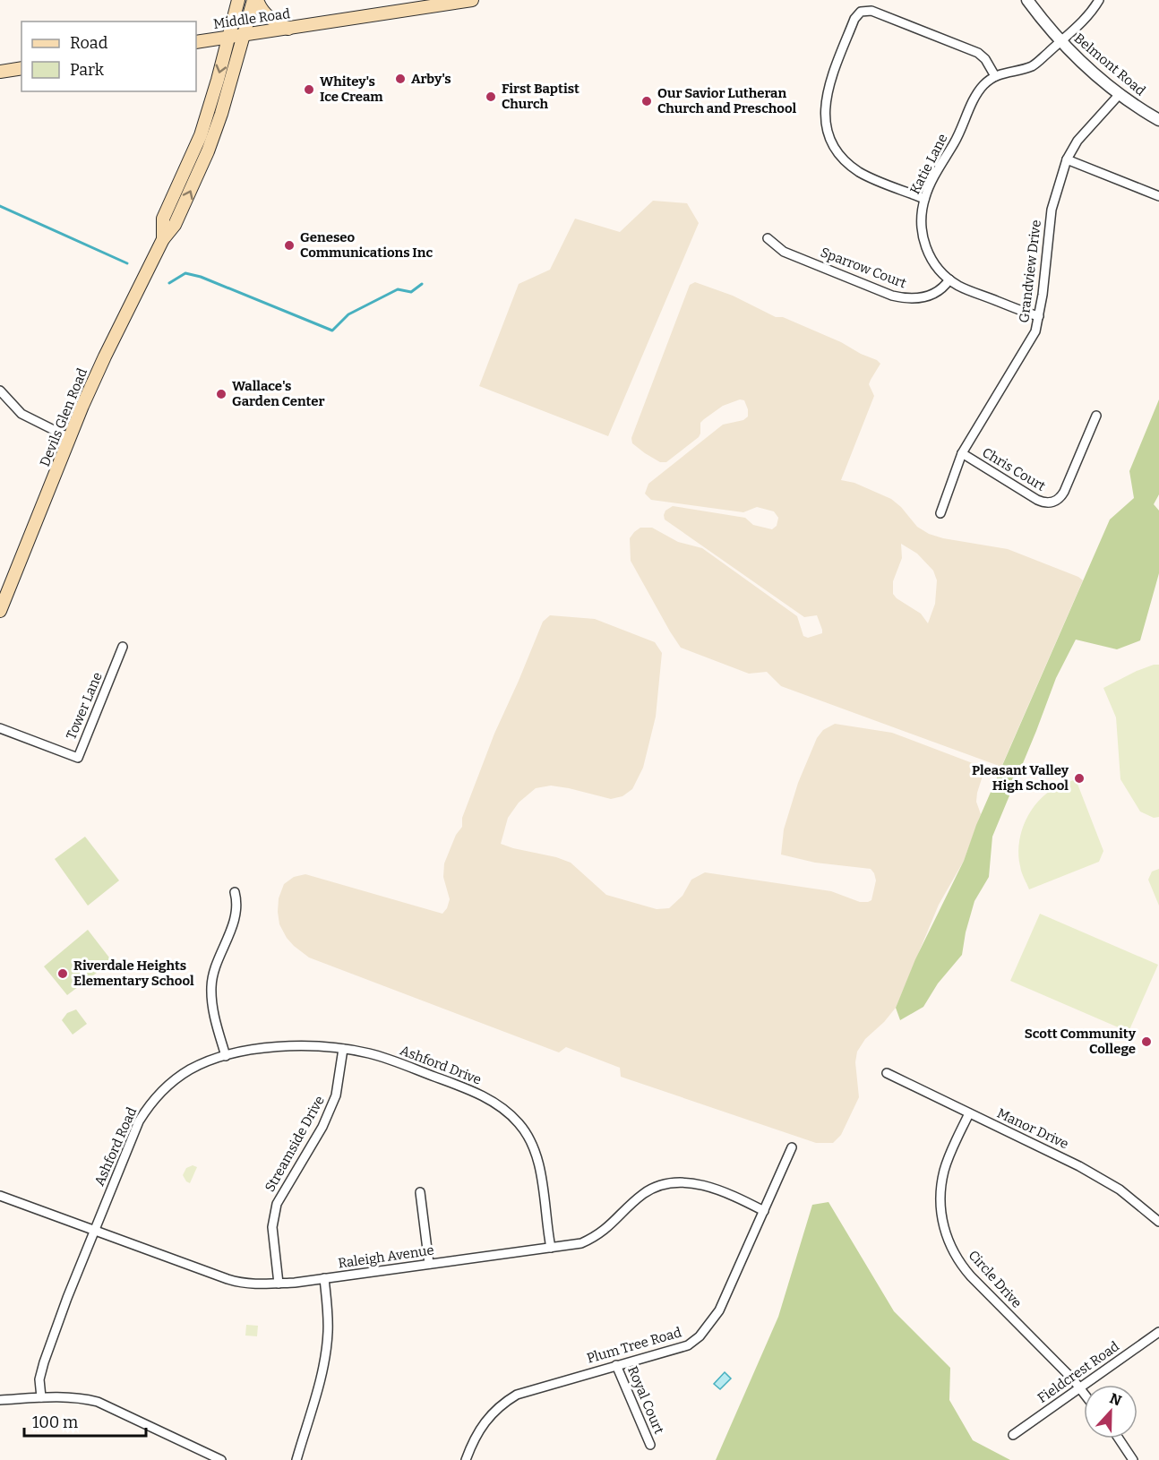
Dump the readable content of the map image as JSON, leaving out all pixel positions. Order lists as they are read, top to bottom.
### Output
{
  "streets": {
    "main road": ["Middle Road", "Devils Glen Road"],
    "street": [
      "Belmont Road",
      "Katie Lane",
      "Sparrow Court",
      "Grandview Drive",
      "Chris Court",
      "Tower Lane",
      "Ashford Drive",
      "Manor Drive",
      "Streamside Drive",
      "Ashford Road",
      "Raleigh Avenue",
      "Circle Drive",
      "Plum Tree Road",
      "Fieldcrest Road",
      "Royal Court"
    ]
  },
  "crossings": [
    ["Middle Road", "Devils Glen Road"],
    ["Belmont Road", "Grandview Drive"],
    ["Katie Lane", "Sparrow Court"],
    ["Katie Lane", "Grandview Drive"],
    ["Grandview Drive", "Chris Court"],
    ["Ashford Drive", "Streamside Drive"],
    ["Ashford Drive", "Ashford Road"],
    ["Ashford Drive", "Raleigh Avenue"],
    ["Manor Drive", "Circle Drive"],
    ["Streamside Drive", "Ashford Road"],
    ["Streamside Drive", "Raleigh Avenue"],
    ["Ashford Road", "Raleigh Avenue"],
    ["Raleigh Avenue", "Plum Tree Road"],
    ["Circle Drive", "Fieldcrest Road"],
    ["Plum Tree Road", "Royal Court"]
  ],
  "places": [
    "Arby's",
    "Whitey's Ice Cream",
    "First Baptist Church",
    "Our Savior Lutheran Church and Preschool",
    "Geneseo Communications Inc",
    "Wallace's Garden Center",
    "Pleasant Valley High School",
    "Riverdale Heights Elementary School",
    "Scott Community College"
  ],
  "legend": ["Road", "Park"],
  "scale_bar": "100 m",
  "north": "top"
}
